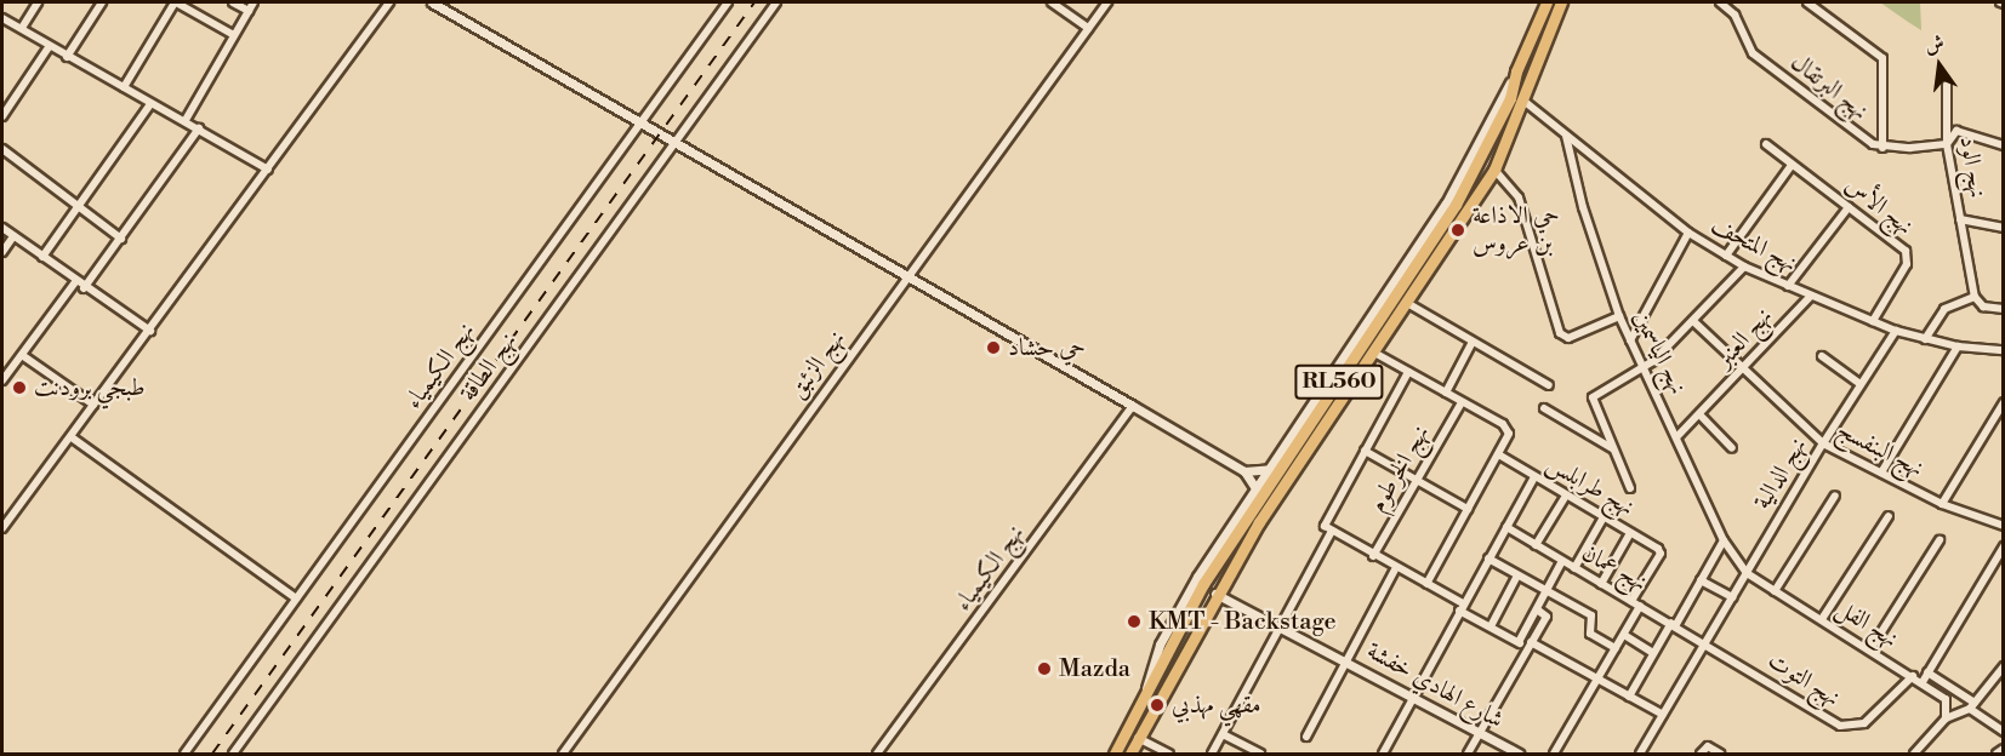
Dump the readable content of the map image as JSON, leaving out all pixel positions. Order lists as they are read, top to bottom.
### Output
{
  "streets": {
    "highway": ["RL560"],
    "street": [
      "نهج البرتقال",
      "نهج الود",
      "نهج الأس",
      "نهج المتحف",
      "نهج العنبر",
      "نهج الياسمين",
      "نهج الزئبق",
      "نهج الكيمياء",
      "نهج الطاقة",
      "نهج البنفسج",
      "نهج الخرطوم",
      "نهج الدالية",
      "نهج طرابلس",
      "نهج عمان",
      "نهج الفل",
      "نهج التوت",
      "شارع الهادي خفشة"
    ]
  },
  "crossings": [
    ["نهج البرتقال", "نهج الود"],
    ["نهج الأس", "نهج المتحف"],
    ["نهج المتحف", "نهج العنبر"],
    ["نهج المتحف", "نهج الياسمين"],
    ["نهج المتحف", "RL560"],
    ["نهج المتحف", "نهج الدالية"],
    ["نهج العنبر", "نهج الياسمين"],
    ["نهج العنبر", "نهج البنفسج"],
    ["نهج الياسمين", "نهج الدالية"],
    ["نهج الياسمين", "نهج الفل"],
    ["RL560", "شارع الهادي خفشة"],
    ["نهج البنفسج", "نهج الدالية"],
    ["نهج الدالية", "نهج عمان"],
    ["نهج الدالية", "نهج الفل"],
    ["نهج الدالية", "نهج التوت"],
    ["نهج طرابلس", "نهج عمان"],
    ["نهج عمان", "نهج التوت"],
    ["نهج الفل", "نهج التوت"]
  ],
  "places": [
    "حي الاذاعة بن عروس",
    "حي حشاد",
    "طبجي برودنت",
    "KMT - Backstage",
    "Mazda",
    "مقهي مهذبي"
  ],
  "north": "top"
}
